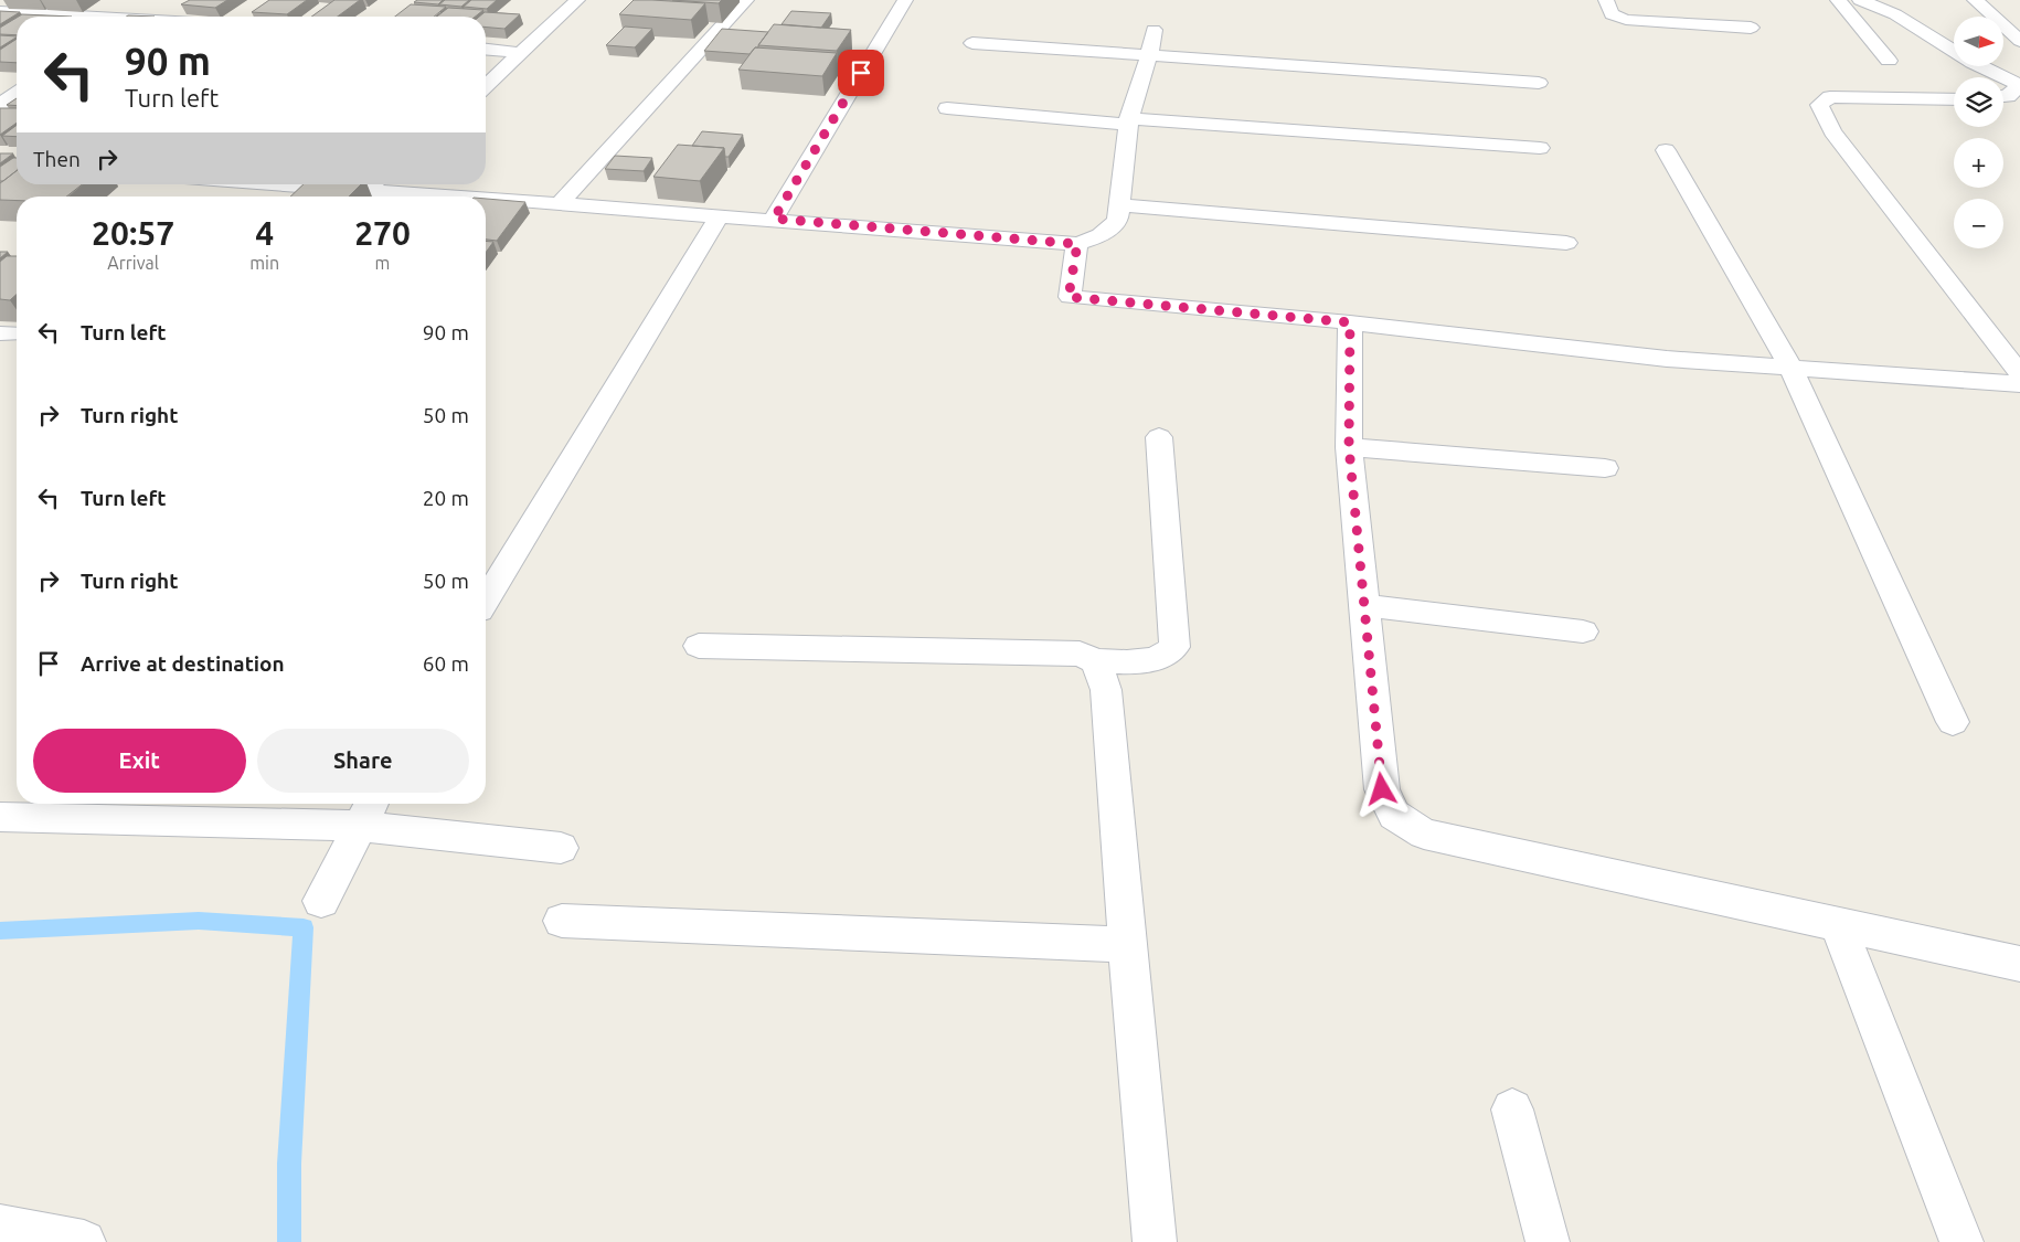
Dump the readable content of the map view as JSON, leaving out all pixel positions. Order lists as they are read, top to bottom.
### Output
{
  "north": "right",
  "page": {
    "map_buttons": ["+", "−"],
    "turn": ["90 m", "Turn left"],
    "then": "Then",
    "eta": [
      "20:57",
      "Arrival",
      "4",
      "min",
      "270",
      "m"
    ],
    "list": [
      {
        "name": "Turn left",
        "value": "90 m"
      },
      {
        "name": "Turn right",
        "value": "50 m"
      },
      {
        "name": "Turn left",
        "value": "20 m"
      },
      {
        "name": "Turn right",
        "value": "50 m"
      },
      {
        "name": "Arrive at destination",
        "value": "60 m"
      }
    ],
    "buttons": ["Exit", "Share"]
  }
}
